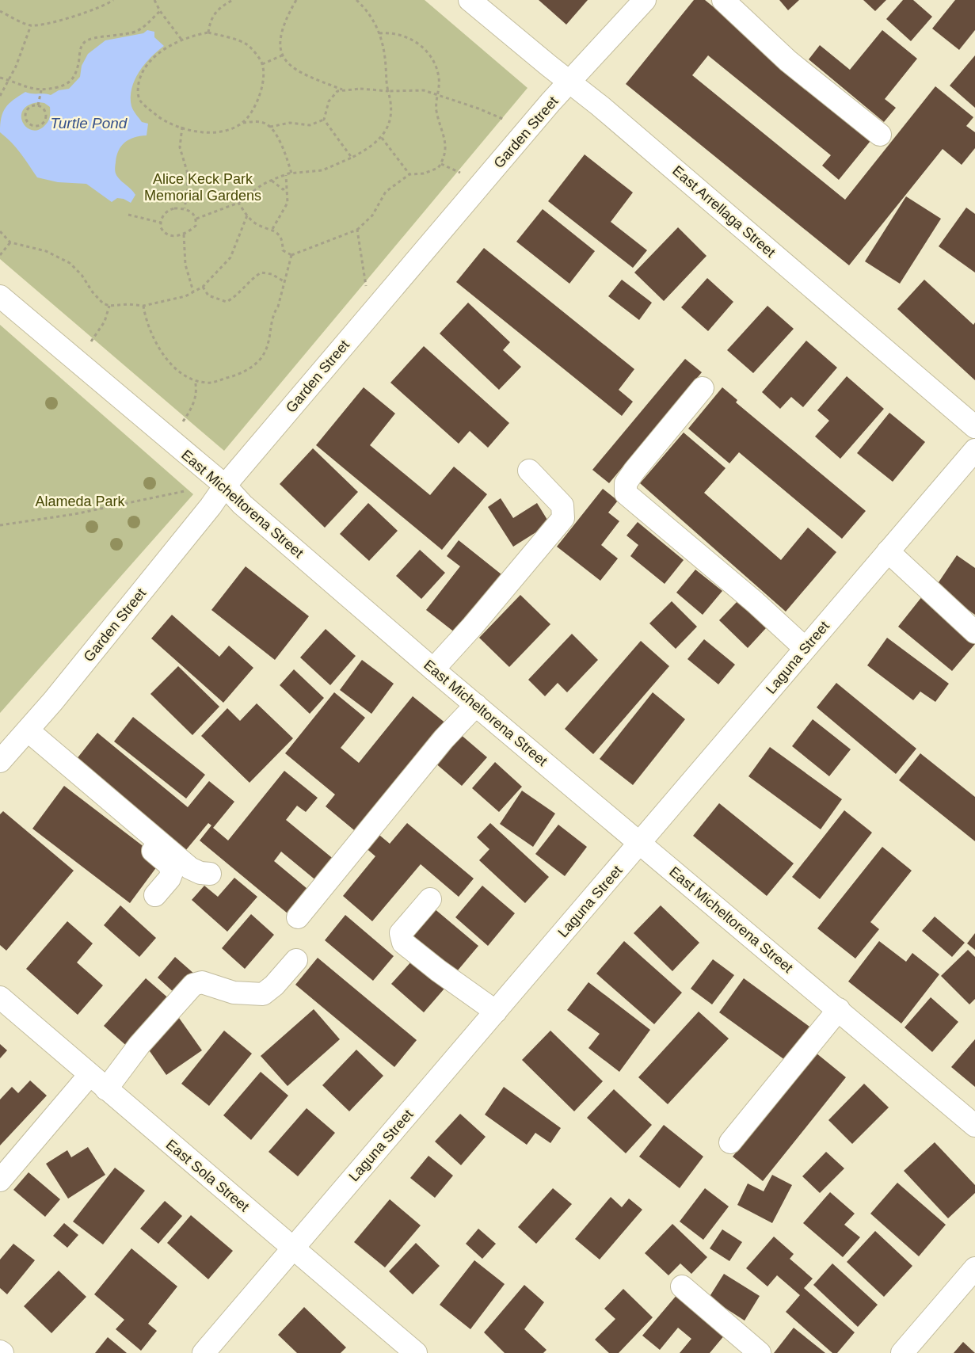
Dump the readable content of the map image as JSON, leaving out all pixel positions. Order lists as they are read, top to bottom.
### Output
{
  "streets": {
    "street": [
      "Garden Street",
      "East Arrellaga Street",
      "East Micheltorena Street",
      "Laguna Street",
      "East Sola Street"
    ]
  },
  "crossings": [
    ["Garden Street", "East Arrellaga Street"],
    ["Garden Street", "East Micheltorena Street"],
    ["East Micheltorena Street", "Laguna Street"],
    ["Laguna Street", "East Sola Street"]
  ],
  "water": ["Turtle Pond"],
  "parks": ["Alice Keck Park Memorial Gardens", "Alameda Park"]
}
